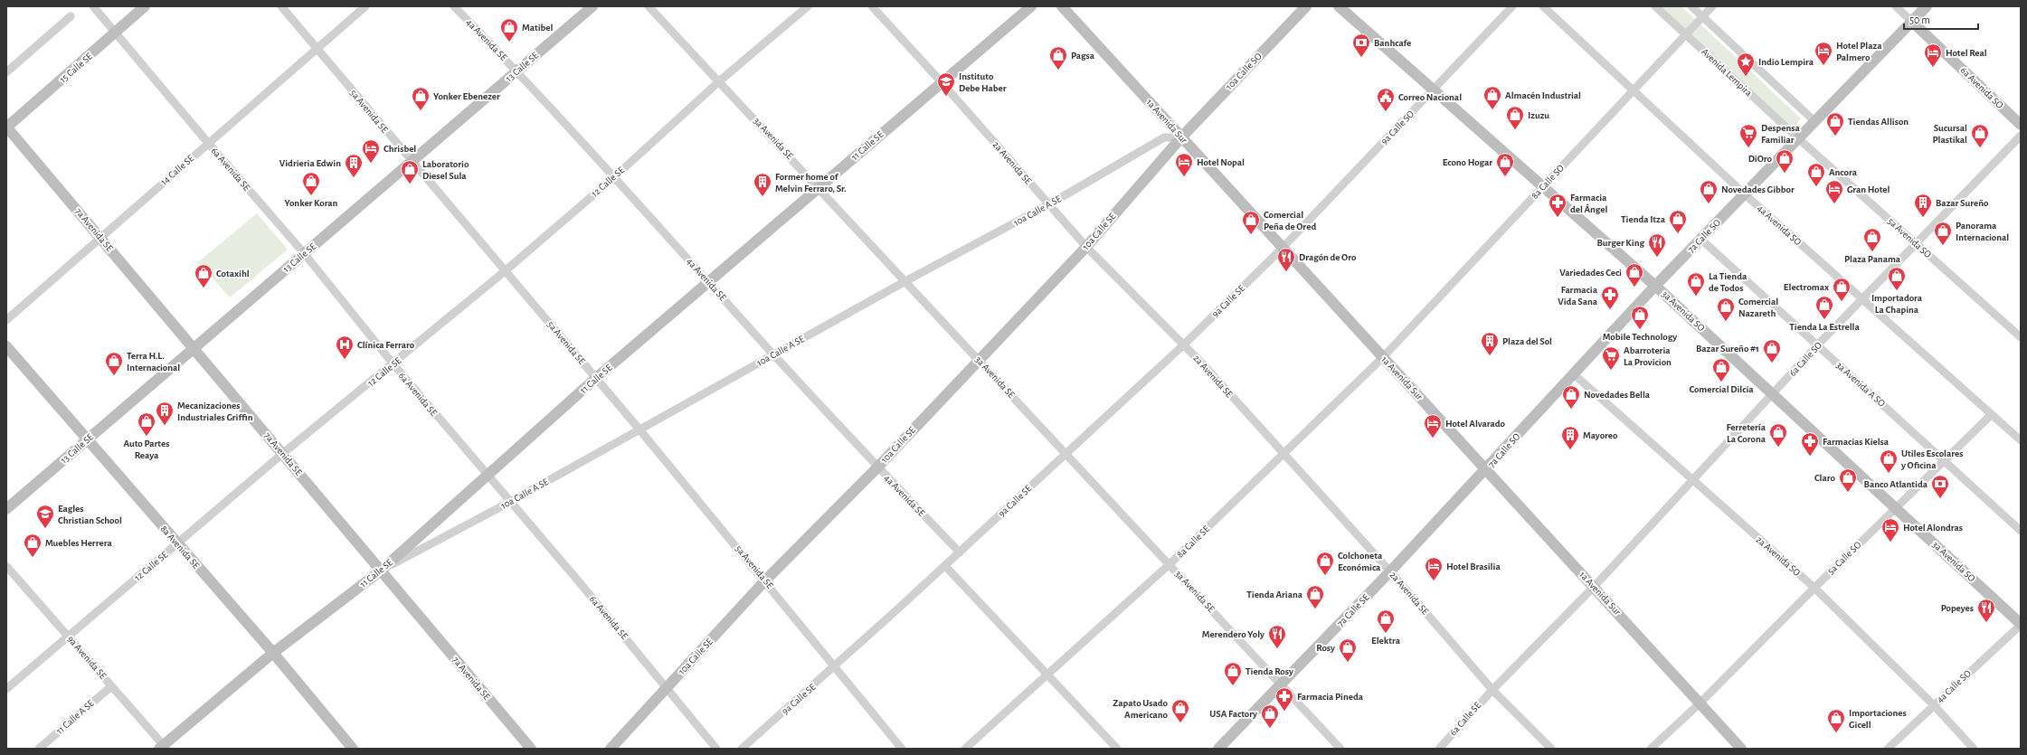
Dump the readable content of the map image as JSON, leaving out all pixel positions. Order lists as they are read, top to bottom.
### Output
{
  "streets": {
    "street": [
      "4a Avenida SE",
      "13 Calle SE",
      "15 Calle SE",
      "10a Calle SO",
      "Avenida Lempira",
      "6a Avenida SO",
      "5a Avenida SE",
      "1a Avenida Sur",
      "9a Calle SO",
      "3a Avenida SE",
      "11 Calle SE",
      "2a Avenida SE",
      "6a Avenida SE",
      "14 Calle SE",
      "12 Calle SE",
      "8a Calle SO",
      "10a Calle A SE",
      "4a Avenida SO",
      "7a Avenida SE",
      "10a Calle SE",
      "7a Calle SO",
      "5a Avenida SO",
      "9a Calle SE",
      "3a Avenida SO",
      "6a Calle SO",
      "3a Avenida A SO",
      "8a Calle SE",
      "8a Avenida SE",
      "2a Avenida SO",
      "5a Calle SO",
      "7a Calle SE",
      "9a Avenida SE",
      "4a Calle SO",
      "11 Calle A SE",
      "6a Calle SE"
    ]
  },
  "crossings": [
    ["4a Avenida SE", "13 Calle SE"],
    ["4a Avenida SE", "11 Calle SE"],
    ["4a Avenida SE", "12 Calle SE"],
    ["4a Avenida SE", "10a Calle A SE"],
    ["4a Avenida SE", "10a Calle SE"],
    ["4a Avenida SE", "9a Calle SE"],
    ["13 Calle SE", "5a Avenida SE"],
    ["13 Calle SE", "6a Avenida SE"],
    ["13 Calle SE", "7a Avenida SE"],
    ["13 Calle SE", "8a Avenida SE"],
    ["15 Calle SE", "6a Avenida SE"],
    ["15 Calle SE", "7a Avenida SE"],
    ["10a Calle SO", "1a Avenida Sur"],
    ["10a Calle SO", "10a Calle A SE"],
    ["10a Calle SO", "10a Calle SE"],
    ["Avenida Lempira", "8a Calle SO"],
    ["Avenida Lempira", "7a Calle SO"],
    ["Avenida Lempira", "5a Avenida SO"],
    ["6a Avenida SO", "7a Calle SO"],
    ["5a Avenida SE", "11 Calle SE"],
    ["5a Avenida SE", "14 Calle SE"],
    ["5a Avenida SE", "12 Calle SE"],
    ["5a Avenida SE", "10a Calle A SE"],
    ["5a Avenida SE", "10a Calle SE"],
    ["5a Avenida SE", "9a Calle SE"],
    ["1a Avenida Sur", "9a Calle SO"],
    ["1a Avenida Sur", "8a Calle SO"],
    ["1a Avenida Sur", "10a Calle A SE"],
    ["1a Avenida Sur", "10a Calle SE"],
    ["1a Avenida Sur", "7a Calle SO"],
    ["1a Avenida Sur", "9a Calle SE"],
    ["1a Avenida Sur", "6a Calle SO"],
    ["1a Avenida Sur", "8a Calle SE"],
    ["1a Avenida Sur", "5a Calle SO"],
    ["1a Avenida Sur", "7a Calle SE"],
    ["1a Avenida Sur", "6a Calle SE"],
    ["9a Calle SO", "9a Calle SE"],
    ["9a Calle SO", "3a Avenida SO"],
    ["3a Avenida SE", "11 Calle SE"],
    ["3a Avenida SE", "12 Calle SE"],
    ["3a Avenida SE", "10a Calle A SE"],
    ["3a Avenida SE", "10a Calle SE"],
    ["3a Avenida SE", "9a Calle SE"],
    ["3a Avenida SE", "8a Calle SE"],
    ["3a Avenida SE", "7a Calle SE"],
    ["11 Calle SE", "2a Avenida SE"],
    ["11 Calle SE", "6a Avenida SE"],
    ["11 Calle SE", "10a Calle A SE"],
    ["11 Calle SE", "7a Avenida SE"],
    ["11 Calle SE", "8a Avenida SE"],
    ["11 Calle SE", "9a Avenida SE"],
    ["2a Avenida SE", "10a Calle A SE"],
    ["2a Avenida SE", "10a Calle SE"],
    ["2a Avenida SE", "9a Calle SE"],
    ["2a Avenida SE", "8a Calle SE"],
    ["2a Avenida SE", "7a Calle SE"],
    ["2a Avenida SE", "6a Calle SE"],
    ["6a Avenida SE", "14 Calle SE"],
    ["6a Avenida SE", "12 Calle SE"],
    ["6a Avenida SE", "10a Calle A SE"],
    ["6a Avenida SE", "10a Calle SE"],
    ["14 Calle SE", "7a Avenida SE"],
    ["12 Calle SE", "7a Avenida SE"],
    ["12 Calle SE", "8a Avenida SE"],
    ["12 Calle SE", "9a Avenida SE"],
    ["8a Calle SO", "4a Avenida SO"],
    ["8a Calle SO", "3a Avenida SO"],
    ["8a Calle SO", "8a Calle SE"],
    ["10a Calle A SE", "7a Avenida SE"],
    ["10a Calle A SE", "10a Calle SE"],
    ["4a Avenida SO", "7a Calle SO"],
    ["4a Avenida SO", "6a Calle SO"],
    ["4a Avenida SO", "5a Calle SO"],
    ["7a Calle SO", "5a Avenida SO"],
    ["7a Calle SO", "3a Avenida SO"],
    ["7a Calle SO", "3a Avenida A SO"],
    ["7a Calle SO", "2a Avenida SO"],
    ["7a Calle SO", "7a Calle SE"],
    ["5a Avenida SO", "6a Calle SO"],
    ["3a Avenida SO", "6a Calle SO"],
    ["3a Avenida SO", "5a Calle SO"],
    ["3a Avenida SO", "4a Calle SO"],
    ["6a Calle SO", "3a Avenida A SO"],
    ["6a Calle SO", "2a Avenida SO"],
    ["6a Calle SO", "6a Calle SE"],
    ["3a Avenida A SO", "5a Calle SO"],
    ["2a Avenida SO", "5a Calle SO"],
    ["2a Avenida SO", "4a Calle SO"],
    ["9a Avenida SE", "11 Calle A SE"]
  ],
  "places": {
    "shop": [
      "Matibel",
      "Pagsa",
      "Almacén Industrial",
      "Yonker Ebenezer",
      "Izuzu",
      "Tiendas Allison",
      "Sucursal Plastikal",
      "DiOro",
      "Econo Hogar",
      "Laboratorio Diesel Sula",
      "Ancora",
      "Yonker Koran",
      "Novedades Gibbor",
      "Tienda Itza",
      "Comercial Peña de Ored",
      "Panorama Internacional",
      "Plaza Panama",
      "Variedades Ceci",
      "Cotaxihl",
      "Importadora La Chapina",
      "La Tienda de Todos",
      "Electromax",
      "Tienda La Estrella",
      "Comercial Nazareth",
      "Mobile Technology",
      "Bazar Sureño #1",
      "Terra H.L. Internacional",
      "Comercial Dilcia",
      "Novedades Bella",
      "Auto Partes Reaya",
      "Ferretería La Corona",
      "Utiles Escolares y Oficina",
      "Claro",
      "Muebles Herrera",
      "Colchoneta Económica",
      "Tienda Ariana",
      "Elektra",
      "Rosy",
      "Tienda Rosy",
      "Zapato Usado Americano",
      "USA Factory",
      "Importaciones Gicell"
    ],
    "bank": ["Banhcafe", "Banco Atlantida"],
    "hotel": [
      "Hotel Plaza Palmero",
      "Hotel Real",
      "Chrisbel",
      "Hotel Nopal",
      "Gran Hotel",
      "Hotel Alvarado",
      "Hotel Alondras",
      "Hotel Brasilia"
    ],
    "place": ["Indio Lempira"],
    "school or university": ["Instituto Debe Haber", "Eagles Christian School"],
    "public building": ["Correo Nacional"],
    "supermarket": ["Despensa Familiar", "Abarroteria La Provicion"],
    "building": [
      "Vidrieria Edwin",
      "Former home of Melvin Ferraro, Sr.",
      "Bazar Sureño",
      "Plaza del Sol",
      "Mecanizaciones Industriales Griffin",
      "Mayoreo"
    ],
    "pharmacy": [
      "Farmacia del Ángel",
      "Farmacia Vida Sana",
      "Farmacias Kielsa",
      "Farmacia Pineda"
    ],
    "restaurant": [
      "Burger King",
      "Dragón de Oro",
      "Popeyes",
      "Merendero Yoly"
    ],
    "hospital": ["Clínica Ferraro"]
  },
  "scale_bar": "50 m"
}
